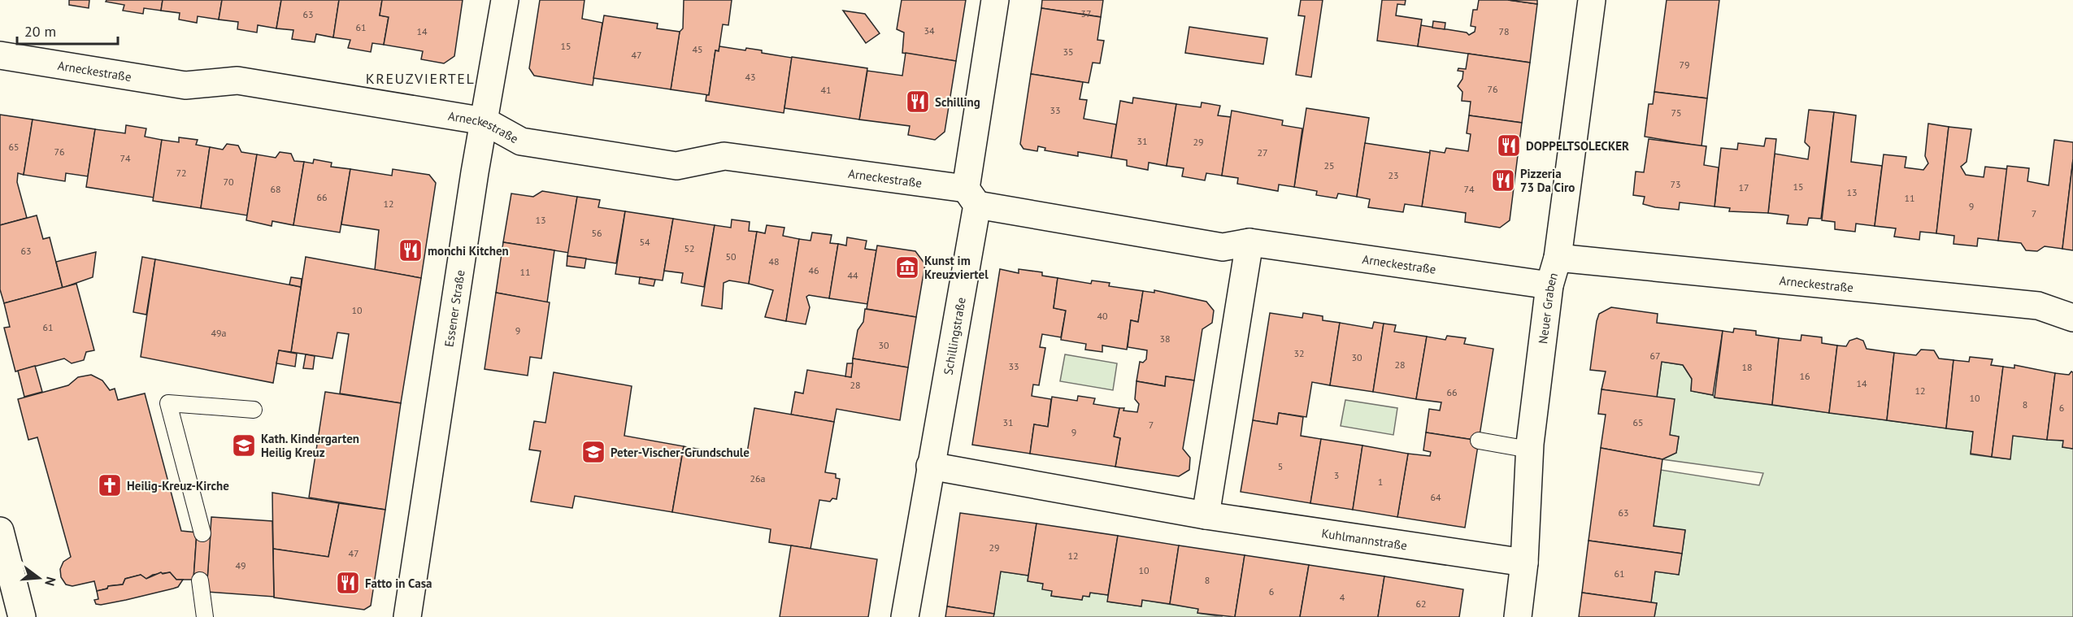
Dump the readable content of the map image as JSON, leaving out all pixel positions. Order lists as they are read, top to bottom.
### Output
{
  "streets": {
    "street": [
      "Arneckestraße",
      "Essener Straße",
      "Neuer Graben",
      "Schillingstraße",
      "Kuhlmannstraße"
    ]
  },
  "crossings": [
    ["Arneckestraße", "Essener Straße"],
    ["Arneckestraße", "Neuer Graben"],
    ["Arneckestraße", "Schillingstraße"],
    ["Neuer Graben", "Kuhlmannstraße"],
    ["Schillingstraße", "Kuhlmannstraße"]
  ],
  "districts": ["KREUZVIERTEL"],
  "places": {
    "restaurant": [
      "Schilling",
      "DOPPELTSOLECKER",
      "Pizzeria 73 Da Ciro",
      "monchi Kitchen",
      "Fatto in Casa"
    ],
    "museum": ["Kunst im Kreuzviertel"],
    "school or university": ["Kath. Kindergarten Heilig Kreuz", "Peter-Vischer-Grundschule"],
    "church": ["Heilig-Kreuz-Kirche"]
  },
  "house_numbers": [
    "37",
    "63",
    "61",
    "34",
    "14",
    "78",
    "15",
    "45",
    "35",
    "47",
    "79",
    "43",
    "76",
    "41",
    "33",
    "75",
    "31",
    "29",
    "65",
    "76",
    "27",
    "74",
    "25",
    "72",
    "23",
    "70",
    "73",
    "15",
    "17",
    "68",
    "74",
    "13",
    "66",
    "11",
    "12",
    "9",
    "7",
    "13",
    "56",
    "54",
    "52",
    "63",
    "50",
    "48",
    "46",
    "11",
    "44",
    "10",
    "40",
    "61",
    "9",
    "49a",
    "38",
    "30",
    "32",
    "67",
    "30",
    "28",
    "33",
    "18",
    "16",
    "14",
    "28",
    "12",
    "66",
    "10",
    "8",
    "6",
    "31",
    "65",
    "7",
    "9",
    "5",
    "3",
    "26a",
    "1",
    "64",
    "63",
    "29",
    "47",
    "12",
    "49",
    "10",
    "61",
    "8",
    "6",
    "4",
    "62"
  ],
  "scale_bar": "20 m",
  "north": "right"
}
